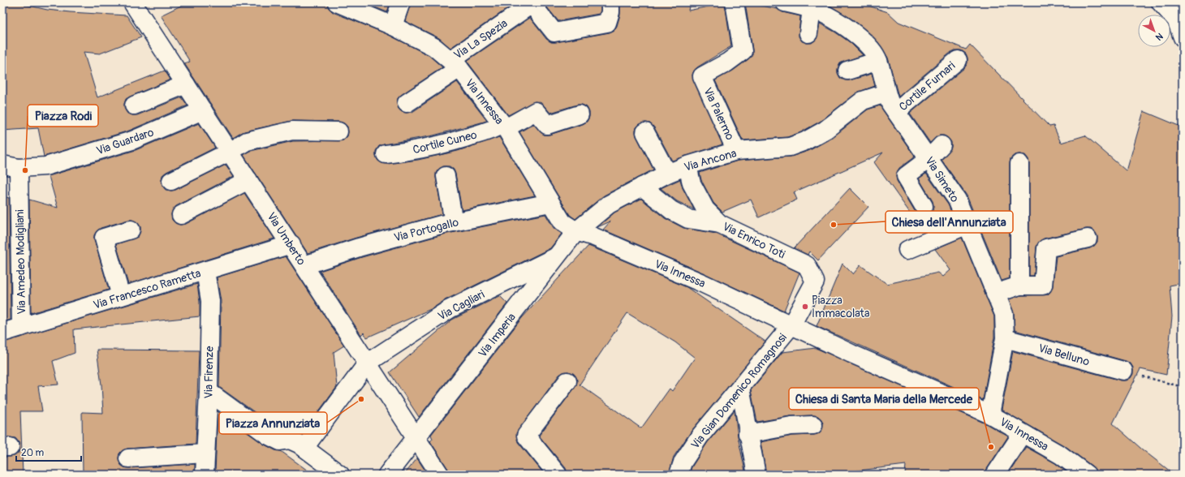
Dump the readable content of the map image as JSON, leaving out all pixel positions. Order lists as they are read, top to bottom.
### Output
{
  "streets": {
    "street": [
      "Via La Spezia",
      "Cortile Furnari",
      "Via Innessa",
      "Via Palermo",
      "Via Guardaro",
      "Cortile Cuneo",
      "Via Ancona",
      "Via Simeto",
      "Via Portogallo",
      "Via Umberto",
      "Via Enrico Toti",
      "Via Amedeo Modigliani",
      "Via Francesco Rametta",
      "Via Cagliari",
      "Via Imperia",
      "Via Belluno",
      "Via Firenze",
      "Via Gian Domenico Romagnosi"
    ]
  },
  "crossings": [
    ["Via La Spezia", "Via Innessa"],
    ["Cortile Furnari", "Via Simeto"],
    ["Via Innessa", "Cortile Cuneo"],
    ["Via Innessa", "Via Ancona"],
    ["Via Innessa", "Via Simeto"],
    ["Via Innessa", "Via Portogallo"],
    ["Via Innessa", "Via Imperia"],
    ["Via Innessa", "Via Gian Domenico Romagnosi"],
    ["Via Palermo", "Via Ancona"],
    ["Via Guardaro", "Via Umberto"],
    ["Via Guardaro", "Via Amedeo Modigliani"],
    ["Via Ancona", "Via Simeto"],
    ["Via Ancona", "Via Enrico Toti"],
    ["Via Ancona", "Via Imperia"],
    ["Via Simeto", "Via Belluno"],
    ["Via Portogallo", "Via Umberto"],
    ["Via Umberto", "Via Francesco Rametta"],
    ["Via Umberto", "Via Cagliari"],
    ["Via Umberto", "Via Imperia"],
    ["Via Enrico Toti", "Via Gian Domenico Romagnosi"],
    ["Via Amedeo Modigliani", "Via Francesco Rametta"],
    ["Via Francesco Rametta", "Via Firenze"],
    ["Via Cagliari", "Via Imperia"]
  ],
  "places": [
    "Piazza Rodi",
    "Chiesa dell'Annunziata",
    "Piazza Immacolata",
    "Piazza Annunziata",
    "Chiesa di Santa Maria della Mercede"
  ],
  "scale_bar": "20 m",
  "north": "bottom right"
}
